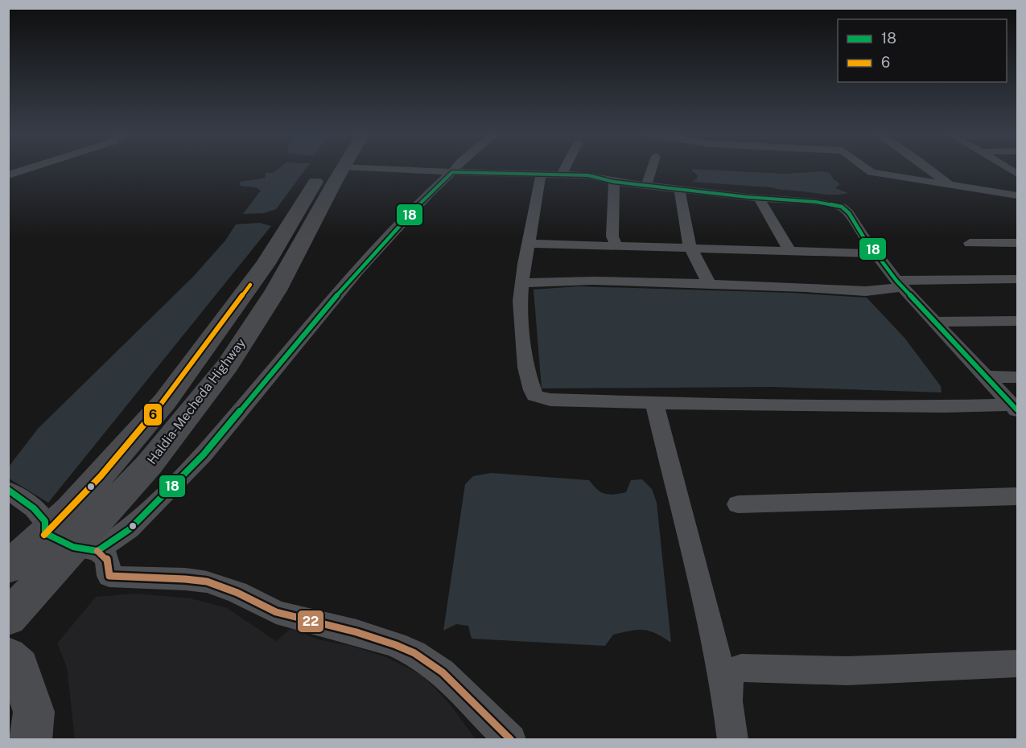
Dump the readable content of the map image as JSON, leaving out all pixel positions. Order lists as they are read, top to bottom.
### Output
{
  "streets": {
    "highway": ["Haldia-Mecheda Highway"]
  },
  "lines": ["transit line 18", "transit line 6", "transit line 22"],
  "legend": ["18", "6"]
}
